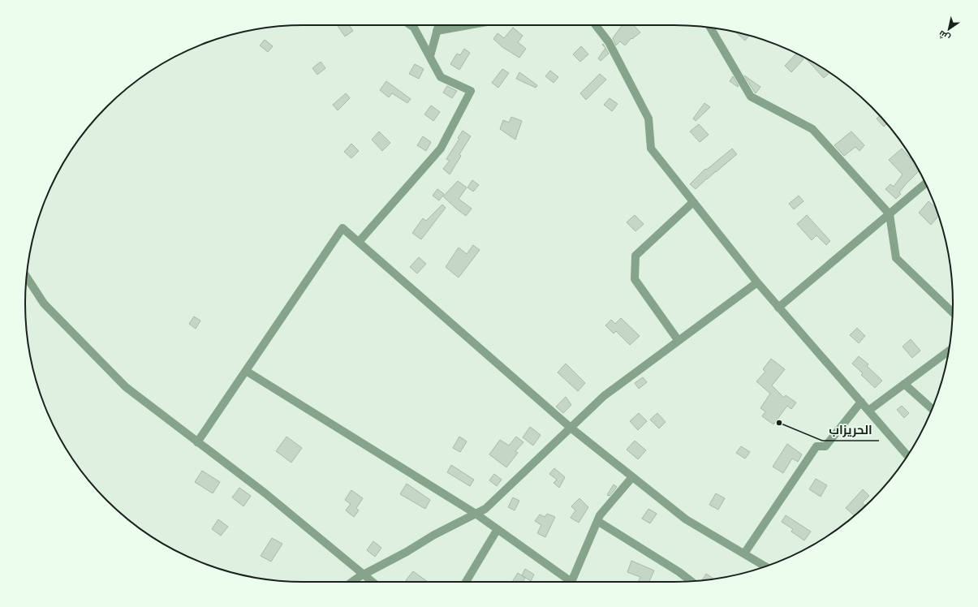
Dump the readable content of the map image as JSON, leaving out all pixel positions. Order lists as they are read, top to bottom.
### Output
{
  "places": ["الحريزاب"],
  "north": "bottom left"
}
